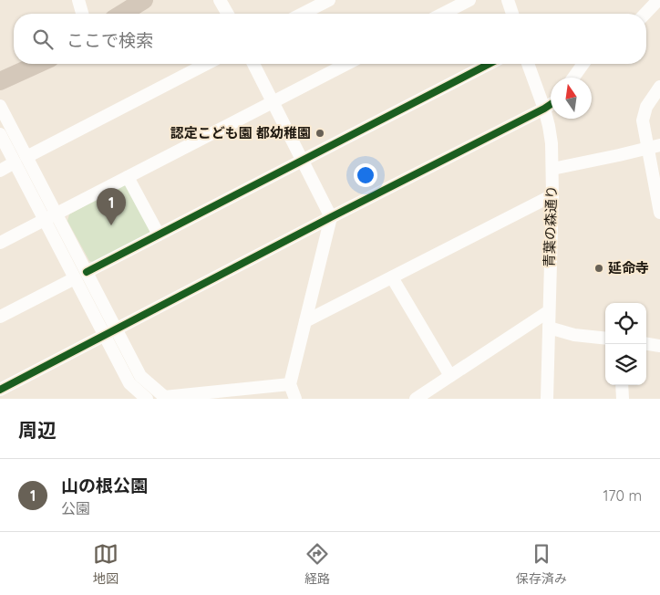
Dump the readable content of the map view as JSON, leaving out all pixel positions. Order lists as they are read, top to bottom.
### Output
{
  "streets": {
    "street": ["青葉の森通り"]
  },
  "places": ["認定こども園 都幼稚園", "延命寺"],
  "north": "top",
  "page": {
    "search": "ここで検索",
    "pins": "1",
    "heading": "周辺",
    "list": [
      {
        "mark": "1",
        "name": "山の根公園",
        "note": "公園",
        "value": "170 m"
      }
    ],
    "nav": ["地図", "経路", "保存済み"]
  }
}
